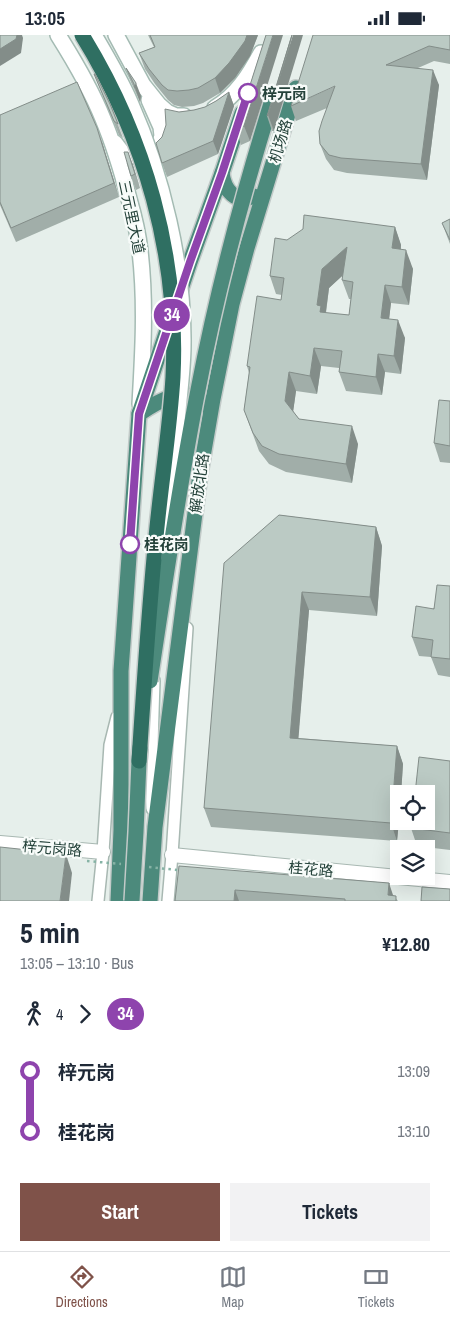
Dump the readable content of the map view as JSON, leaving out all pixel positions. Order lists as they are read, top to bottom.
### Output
{
  "streets": {
    "highway": ["机场路", "解放北路"],
    "main road": ["三元里大道"],
    "street": ["梓元岗路", "桂花路"]
  },
  "crossings": [
    ["机场路", "解放北路"]
  ],
  "places": ["梓元岗", "桂花岗"],
  "lines": ["bus line 34"],
  "page": {
    "status": "13:05",
    "on_map": "34",
    "heading": ["5 min", "13:05 – 13:10 · Bus", "¥12.80"],
    "legs": ["4", "34"],
    "list": [
      {
        "name": "梓元岗",
        "value": "13:09"
      },
      {
        "name": "桂花岗",
        "value": "13:10"
      }
    ],
    "buttons": ["Start", "Tickets"],
    "tabs": ["Directions", "Map", "Tickets"]
  }
}
